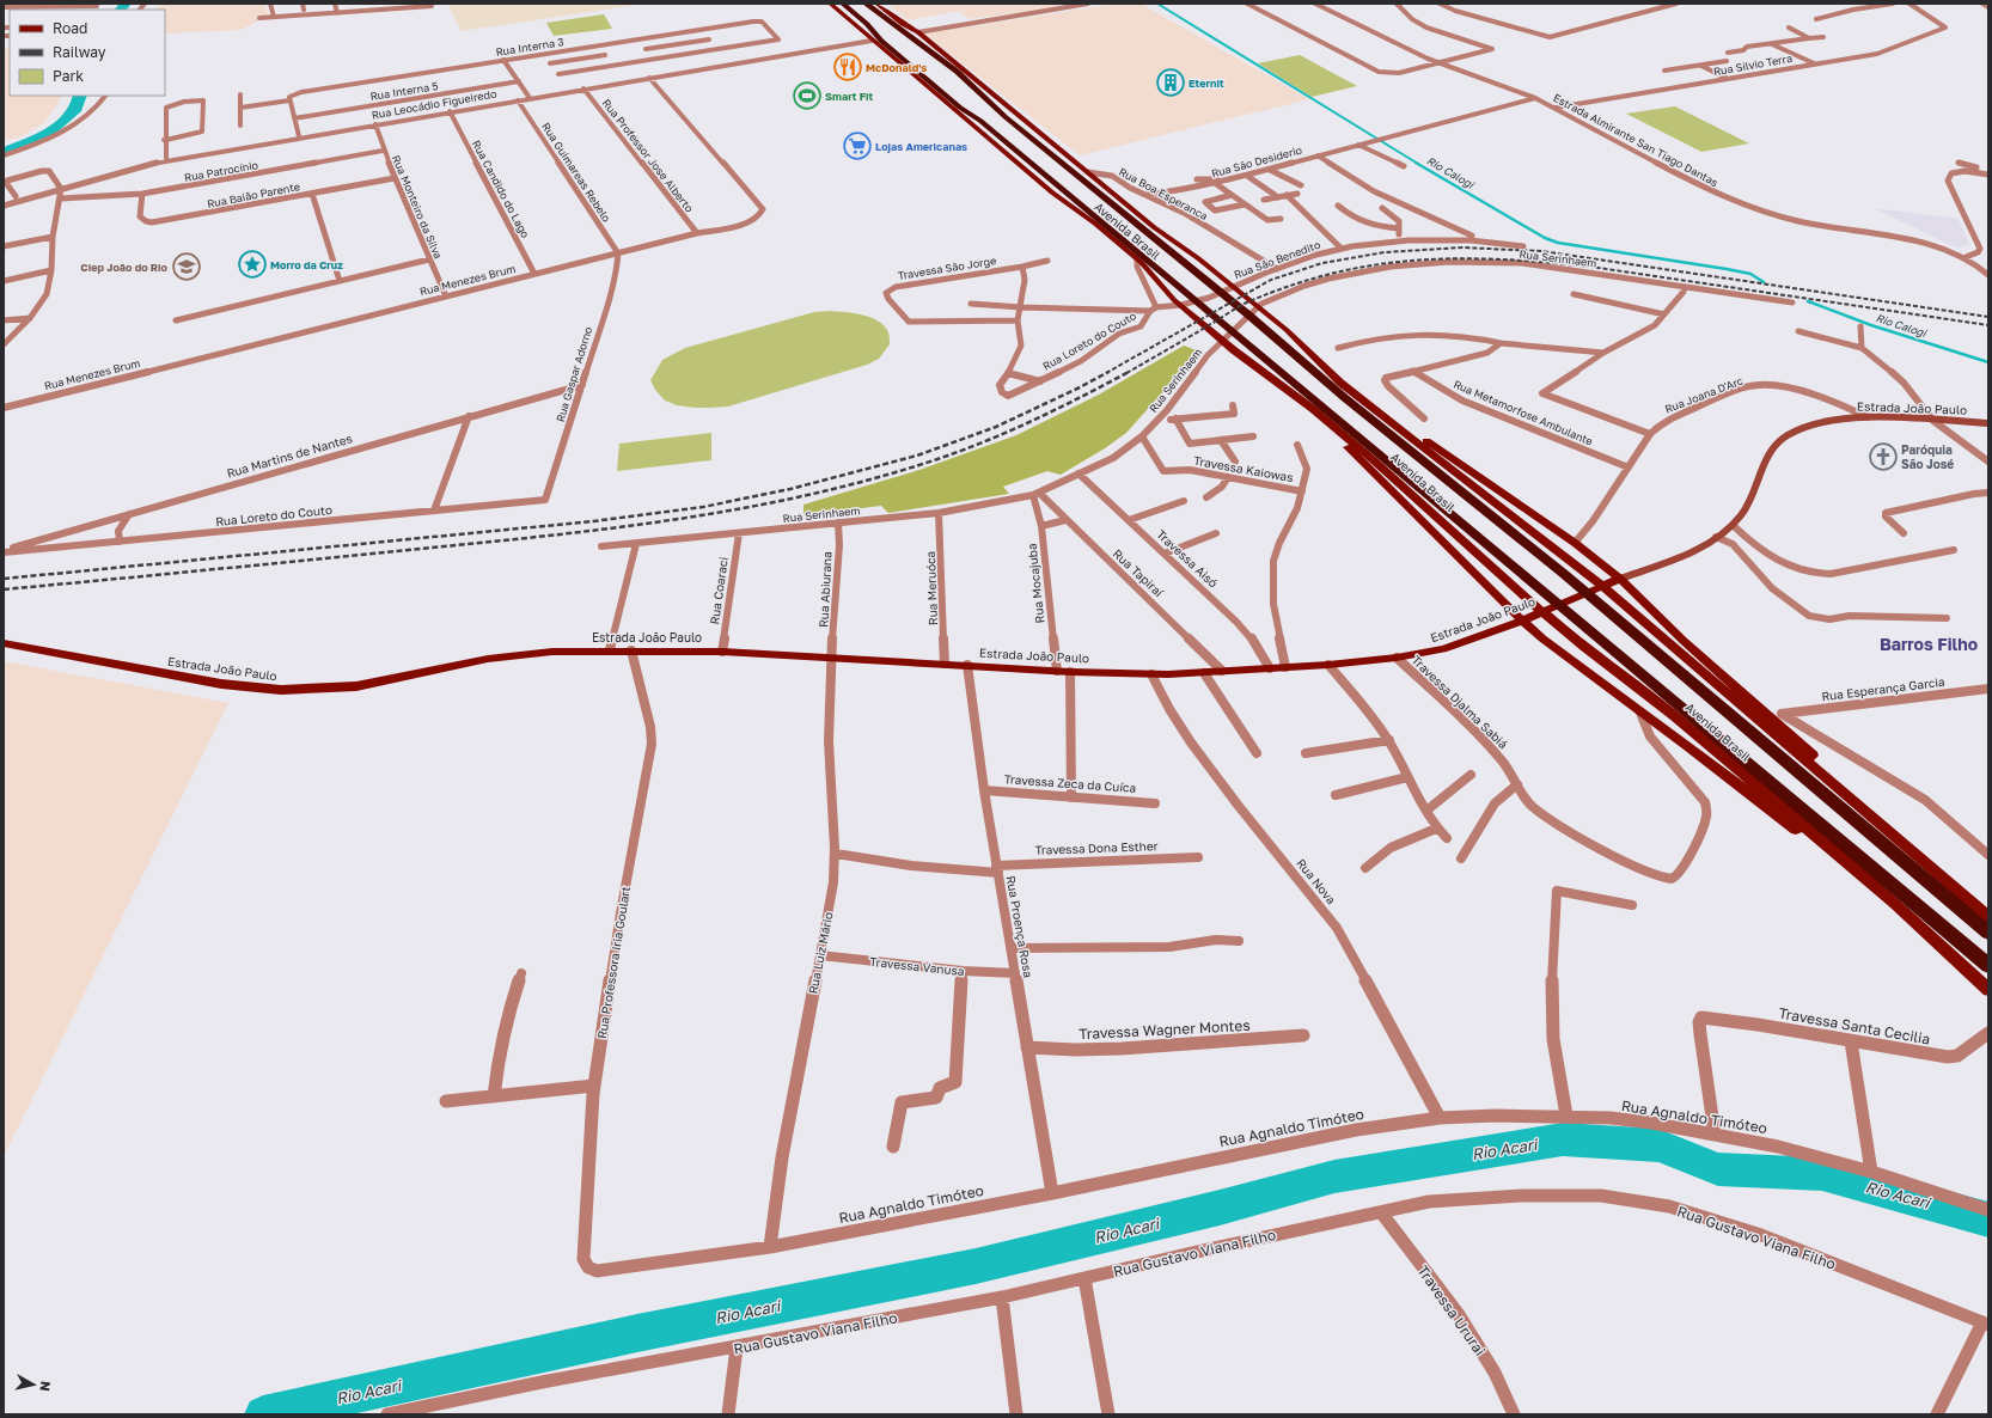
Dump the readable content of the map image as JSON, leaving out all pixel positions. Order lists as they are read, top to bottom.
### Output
{
  "streets": {
    "highway": ["Avenida Brasil"],
    "main road": ["Estrada João Paulo"],
    "street": [
      "Rua Interna 3",
      "Rua Silvio Terra",
      "Rua Interna 5",
      "Rua Leocádio Figueiredo",
      "Estrada Almirante San Tiago Dantas",
      "Rua Professor Jose Alberto",
      "Rua Sāo Desiderio",
      "Rua Patrocínio",
      "Rua Guimareas Rebelo",
      "Rua Candido do Lago",
      "Rua Boa Esperanca",
      "Rua Baião Parente",
      "Rua Monteiro da Silva",
      "Rua Serinhaem",
      "Rua Sāo Benedito",
      "Travessa Sāo Jorge",
      "Rua Menezes Brum",
      "Rua Loreto do Couto",
      "Rua Gaspar Adorno",
      "Rua Joana D'Arc",
      "Rua Metamorfose Ambulante",
      "Rua Martins de Nantes",
      "Travessa Kaiowas",
      "Travessa Aisó",
      "Rua Tapiraí",
      "Rua Mocajuba",
      "Rua Meruóca",
      "Rua Abiurana",
      "Rua Coaraci",
      "Rua Esperança Garcia",
      "Travessa Djalma Sabiá",
      "Travessa Zeca da Cuíca",
      "Travessa Dona Esther",
      "Rua Nova",
      "Rua Proença Rosa",
      "Rua Luiz Mário",
      "Rua Professora Iria Goulart",
      "Travessa Vanusa",
      "Travessa Santa Cecilia",
      "Travessa Wagner Montes",
      "Rua Agnaldo Timóteo",
      "Rua Gustavo Viana Filho",
      "Travessa Ururai"
    ]
  },
  "crossings": [
    ["Rua Silvio Terra", "Estrada Almirante San Tiago Dantas"],
    ["Rua Leocádio Figueiredo", "Rua Professor Jose Alberto"],
    ["Rua Leocádio Figueiredo", "Rua Guimareas Rebelo"],
    ["Rua Leocádio Figueiredo", "Rua Candido do Lago"],
    ["Rua Leocádio Figueiredo", "Rua Monteiro da Silva"],
    ["Rua Leocádio Figueiredo", "Avenida Brasil"],
    ["Rua Leocádio Figueiredo", "Rua Menezes Brum"],
    ["Estrada Almirante San Tiago Dantas", "Rua Sāo Desiderio"],
    ["Rua Professor Jose Alberto", "Rua Menezes Brum"],
    ["Rua Sāo Desiderio", "Rua Boa Esperanca"],
    ["Rua Patrocínio", "Rua Baião Parente"],
    ["Rua Patrocínio", "Rua Monteiro da Silva"],
    ["Rua Guimareas Rebelo", "Rua Menezes Brum"],
    ["Rua Guimareas Rebelo", "Rua Gaspar Adorno"],
    ["Rua Candido do Lago", "Rua Menezes Brum"],
    ["Rua Boa Esperanca", "Avenida Brasil"],
    ["Rua Boa Esperanca", "Rua Sāo Benedito"],
    ["Rua Baião Parente", "Rua Monteiro da Silva"],
    ["Rua Monteiro da Silva", "Rua Menezes Brum"],
    ["Rua Serinhaem", "Travessa Kaiowas"],
    ["Rua Serinhaem", "Travessa Aisó"],
    ["Rua Serinhaem", "Rua Tapiraí"],
    ["Rua Serinhaem", "Rua Mocajuba"],
    ["Rua Serinhaem", "Rua Meruóca"],
    ["Rua Serinhaem", "Rua Abiurana"],
    ["Rua Serinhaem", "Rua Coaraci"],
    ["Rua Sāo Benedito", "Rua Loreto do Couto"],
    ["Rua Menezes Brum", "Rua Gaspar Adorno"],
    ["Rua Loreto do Couto", "Rua Gaspar Adorno"],
    ["Rua Loreto do Couto", "Rua Martins de Nantes"],
    ["Rua Gaspar Adorno", "Rua Martins de Nantes"],
    ["Rua Joana D'Arc", "Estrada João Paulo"],
    ["Rua Joana D'Arc", "Rua Metamorfose Ambulante"],
    ["Estrada João Paulo", "Travessa Aisó"],
    ["Estrada João Paulo", "Rua Tapiraí"],
    ["Estrada João Paulo", "Rua Mocajuba"],
    ["Estrada João Paulo", "Rua Meruóca"],
    ["Estrada João Paulo", "Rua Abiurana"],
    ["Estrada João Paulo", "Rua Coaraci"],
    ["Estrada João Paulo", "Travessa Djalma Sabiá"],
    ["Estrada João Paulo", "Rua Nova"],
    ["Estrada João Paulo", "Rua Proença Rosa"],
    ["Estrada João Paulo", "Rua Luiz Mário"],
    ["Estrada João Paulo", "Rua Professora Iria Goulart"],
    ["Rua Tapiraí", "Rua Mocajuba"],
    ["Rua Abiurana", "Rua Luiz Mário"],
    ["Travessa Zeca da Cuíca", "Rua Proença Rosa"],
    ["Travessa Dona Esther", "Rua Proença Rosa"],
    ["Travessa Dona Esther", "Rua Luiz Mário"],
    ["Rua Nova", "Rua Agnaldo Timóteo"],
    ["Rua Proença Rosa", "Travessa Vanusa"],
    ["Rua Proença Rosa", "Travessa Wagner Montes"],
    ["Rua Proença Rosa", "Rua Agnaldo Timóteo"],
    ["Rua Luiz Mário", "Travessa Vanusa"],
    ["Rua Luiz Mário", "Rua Agnaldo Timóteo"],
    ["Rua Professora Iria Goulart", "Rua Agnaldo Timóteo"],
    ["Travessa Santa Cecilia", "Rua Agnaldo Timóteo"],
    ["Rua Gustavo Viana Filho", "Travessa Ururai"]
  ],
  "districts": ["Barros Filho"],
  "water": ["Rio Calogi", "Rio Acari"],
  "places": {
    "restaurant": ["McDonald's"],
    "building": ["Eternit"],
    "sports": ["Smart Fit"],
    "supermarket": ["Lojas Americanas"],
    "place": ["Morro da Cruz"],
    "school or university": ["Ciep João do Rio"],
    "church": ["Paróquia São José"]
  },
  "legend": ["Road", "Railway", "Park"],
  "north": "right"
}
